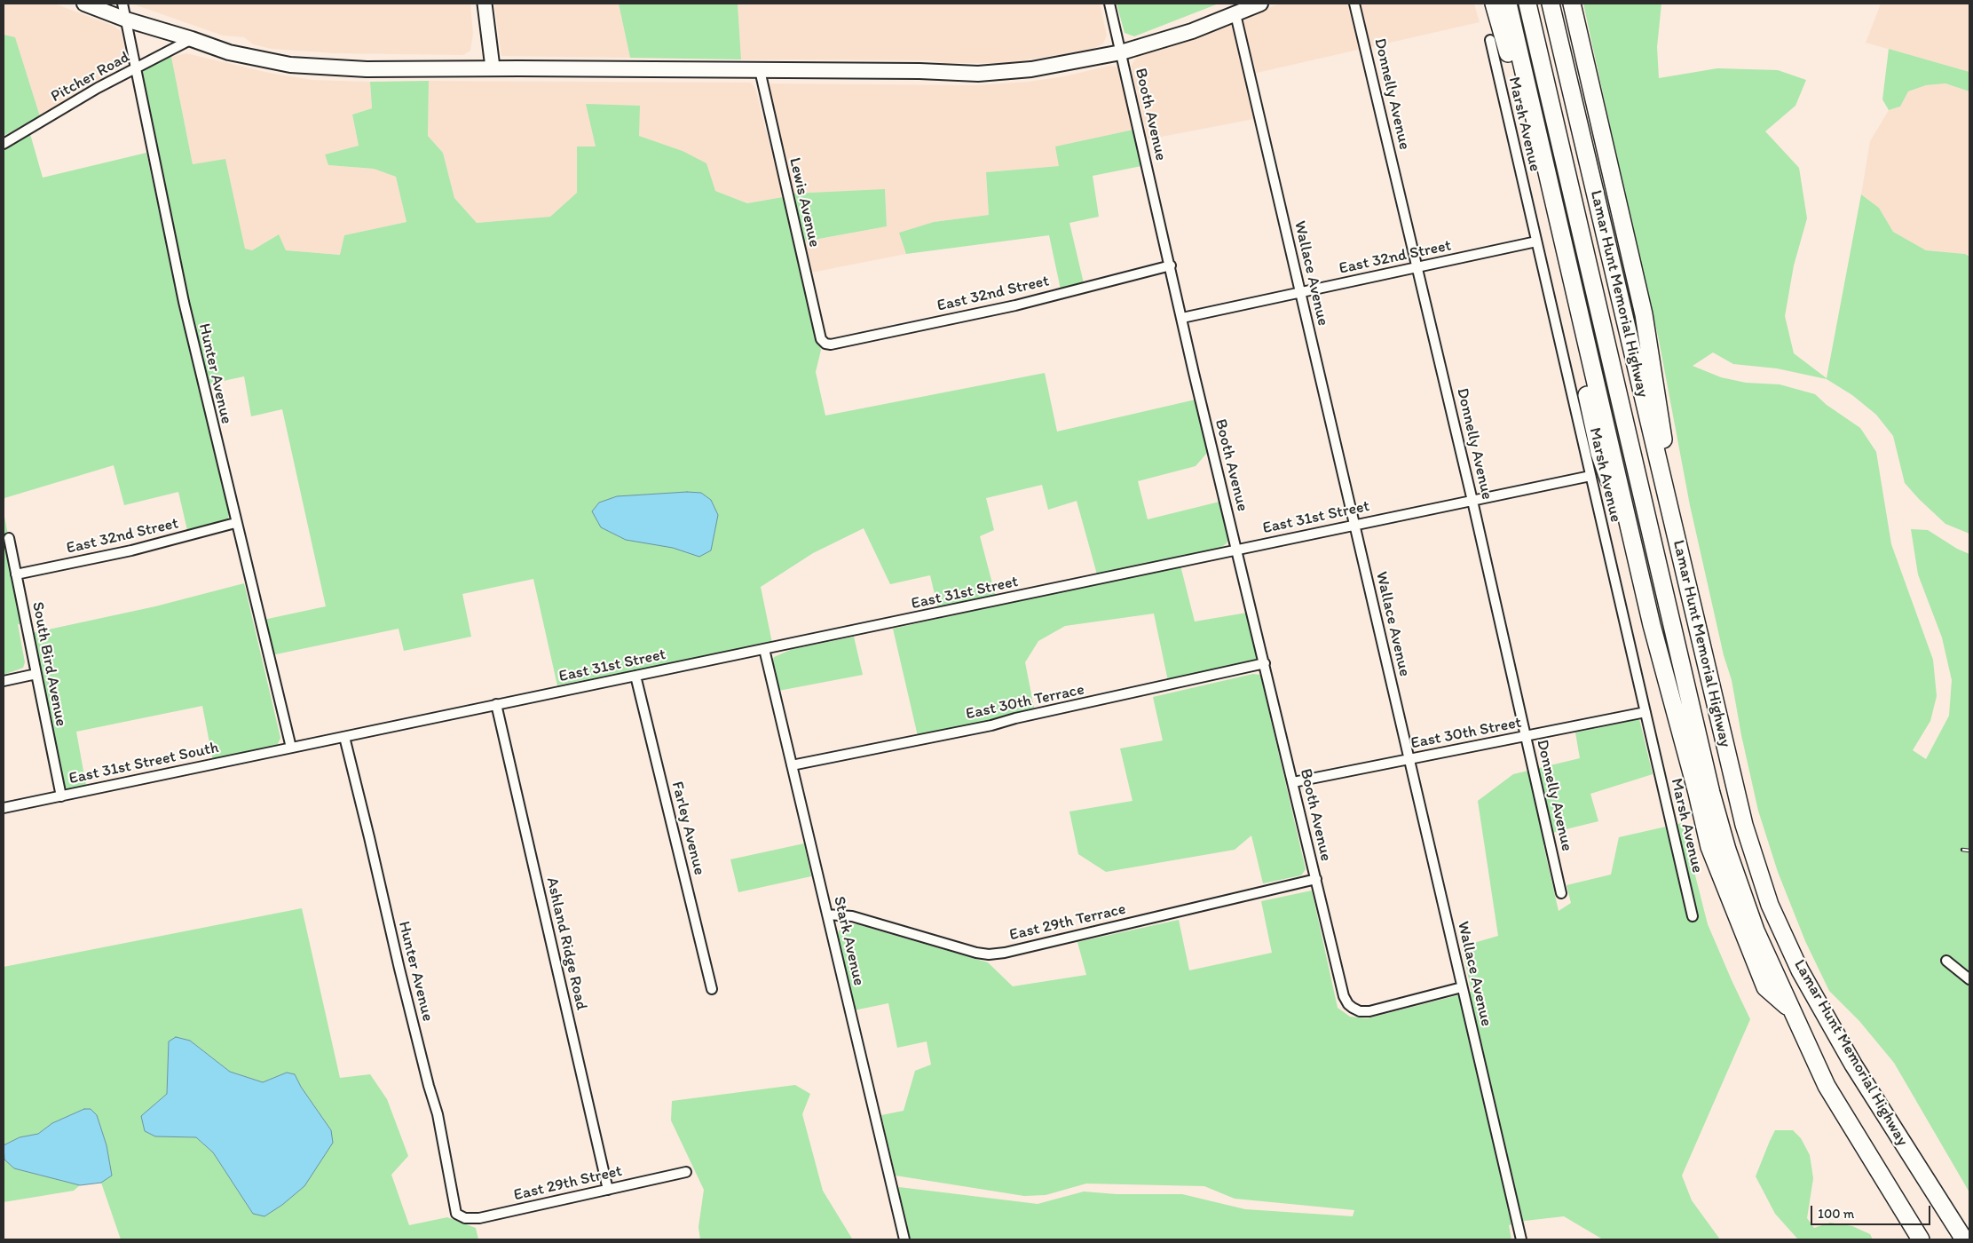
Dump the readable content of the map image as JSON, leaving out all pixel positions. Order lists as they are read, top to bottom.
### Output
{
  "streets": {
    "highway": ["Lamar Hunt Memorial Highway"],
    "street": [
      "Pitcher Road",
      "Donnelly Avenue",
      "Booth Avenue",
      "Marsh Avenue",
      "Lewis Avenue",
      "East 32nd Street",
      "Wallace Avenue",
      "Hunter Avenue",
      "East 31st Street",
      "South Bird Avenue",
      "East 30th Terrace",
      "East 30th Street",
      "East 31st Street South",
      "Farley Avenue",
      "East 29th Terrace",
      "Stark Avenue",
      "Ashland Ridge Road",
      "East 29th Street"
    ]
  },
  "crossings": [
    ["Pitcher Road", "Hunter Avenue"],
    ["Donnelly Avenue", "East 32nd Street"],
    ["Donnelly Avenue", "East 31st Street"],
    ["Donnelly Avenue", "East 30th Street"],
    ["Booth Avenue", "East 32nd Street"],
    ["Booth Avenue", "Wallace Avenue"],
    ["Booth Avenue", "East 31st Street"],
    ["Booth Avenue", "East 30th Terrace"],
    ["Booth Avenue", "East 30th Street"],
    ["Booth Avenue", "East 29th Terrace"],
    ["Marsh Avenue", "East 32nd Street"],
    ["Marsh Avenue", "East 31st Street"],
    ["Marsh Avenue", "East 30th Street"],
    ["Lewis Avenue", "East 32nd Street"],
    ["East 32nd Street", "Wallace Avenue"],
    ["East 32nd Street", "Hunter Avenue"],
    ["East 32nd Street", "South Bird Avenue"],
    ["Wallace Avenue", "East 31st Street"],
    ["Wallace Avenue", "East 30th Street"],
    ["Hunter Avenue", "East 31st Street"],
    ["Hunter Avenue", "East 31st Street South"],
    ["Hunter Avenue", "East 29th Street"],
    ["East 31st Street", "East 31st Street South"],
    ["East 31st Street", "Farley Avenue"],
    ["East 31st Street", "Stark Avenue"],
    ["East 31st Street", "Ashland Ridge Road"],
    ["South Bird Avenue", "East 31st Street South"],
    ["East 30th Terrace", "Stark Avenue"],
    ["East 29th Terrace", "Stark Avenue"],
    ["Ashland Ridge Road", "East 29th Street"]
  ],
  "scale_bar": "100 m"
}
